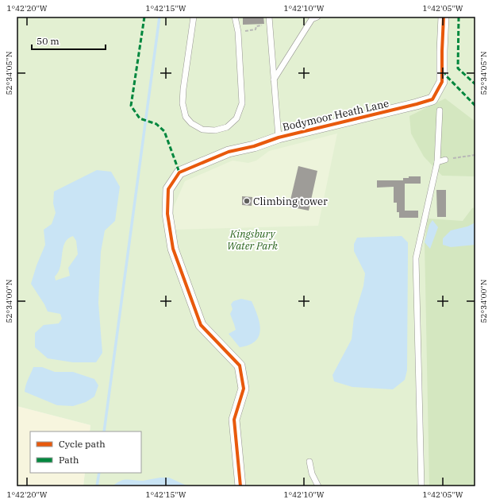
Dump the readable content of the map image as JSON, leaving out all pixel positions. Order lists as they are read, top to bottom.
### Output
{
  "streets": {
    "street": ["Bodymoor Heath Lane"]
  },
  "parks": ["Kingsbury Water Park"],
  "places": ["Climbing tower"],
  "legend": ["Cycle path", "Path"],
  "scale_bar": "50 m",
  "coordinates": [
    "1°42'20\"W",
    "1°42'15\"W",
    "1°42'10\"W",
    "1°42'05\"W",
    "52°34'05\"N",
    "52°34'00\"N"
  ]
}
